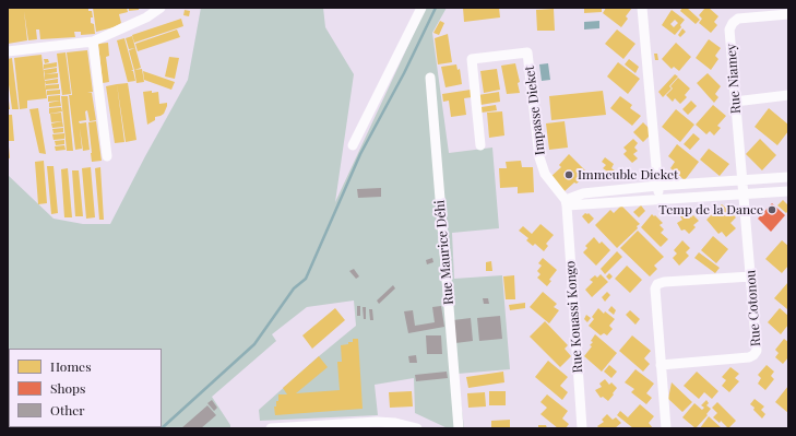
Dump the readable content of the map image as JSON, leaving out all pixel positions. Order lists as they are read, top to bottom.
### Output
{
  "streets": {
    "street": [
      "Rue Niamey",
      "Impasse Dieket",
      "Rue Maurice Déhi",
      "Rue Cotonou",
      "Rue Kouassi Kongo"
    ]
  },
  "crossings": [
    ["Rue Niamey", "Rue Cotonou"],
    ["Impasse Dieket", "Rue Kouassi Kongo"]
  ],
  "places": ["Immeuble Dieket", "Temp de la Dance"],
  "legend": ["Homes", "Shops", "Other"]
}
